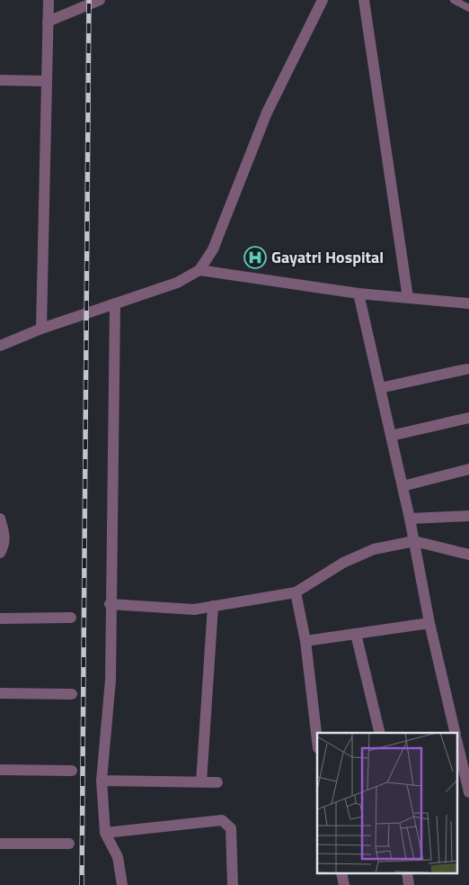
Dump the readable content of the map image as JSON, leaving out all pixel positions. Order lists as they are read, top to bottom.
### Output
{
  "places": {
    "hospital": ["Gayatri Hospital"]
  }
}
